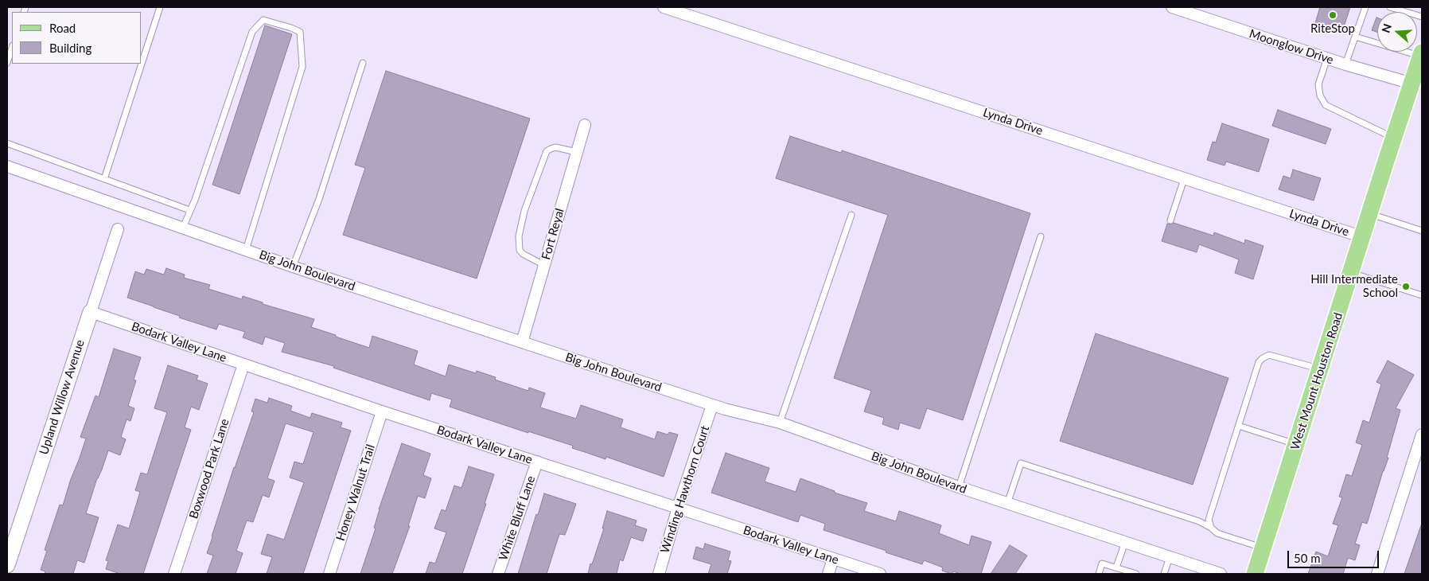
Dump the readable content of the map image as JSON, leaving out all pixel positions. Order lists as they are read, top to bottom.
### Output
{
  "streets": {
    "main road": ["West Mount Houston Road"],
    "street": [
      "Moonglow Drive",
      "Lynda Drive",
      "Fort Reyal",
      "Big John Boulevard",
      "Bodark Valley Lane",
      "Upland Willow Avenue",
      "Boxwood Park Lane",
      "Winding Hawthorn Court",
      "Honey Walnut Trail",
      "White Bluff Lane"
    ]
  },
  "crossings": [
    ["Moonglow Drive", "West Mount Houston Road"],
    ["Lynda Drive", "West Mount Houston Road"],
    ["Fort Reyal", "Big John Boulevard"],
    ["Big John Boulevard", "Winding Hawthorn Court"],
    ["Bodark Valley Lane", "Upland Willow Avenue"],
    ["Bodark Valley Lane", "Boxwood Park Lane"],
    ["Bodark Valley Lane", "Winding Hawthorn Court"],
    ["Bodark Valley Lane", "Honey Walnut Trail"],
    ["Bodark Valley Lane", "White Bluff Lane"]
  ],
  "places": ["RiteStop", "Hill Intermediate School"],
  "legend": ["Road", "Building"],
  "scale_bar": "50 m",
  "north": "left"
}
